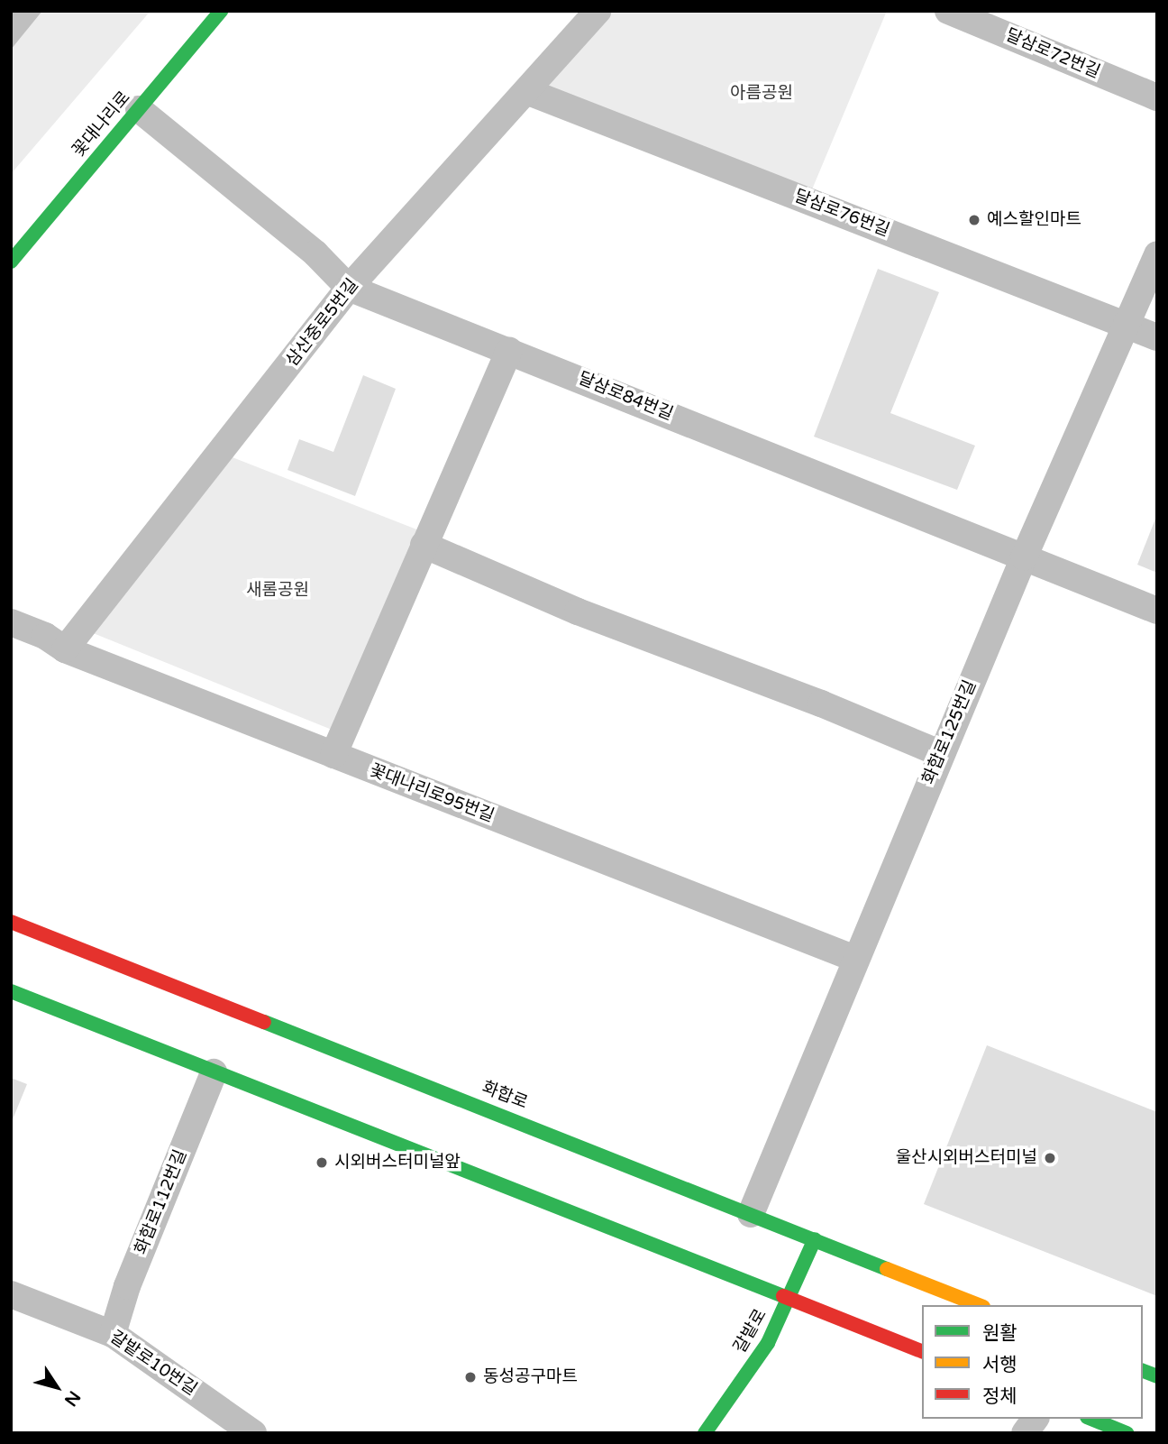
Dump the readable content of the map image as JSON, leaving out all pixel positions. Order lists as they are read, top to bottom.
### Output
{
  "streets": {
    "main road": ["꽃대나리로", "화합로", "갈밭로"],
    "street": [
      "달삼로72번길",
      "달삼로76번길",
      "삼산중로5번길",
      "달삼로84번길",
      "화합로125번길",
      "꽃대나리로95번길",
      "화합로112번길",
      "갈밭로10번길"
    ]
  },
  "crossings": [
    ["꽃대나리로", "달삼로84번길"],
    ["달삼로76번길", "삼산중로5번길"],
    ["달삼로76번길", "화합로125번길"],
    ["삼산중로5번길", "달삼로84번길"],
    ["삼산중로5번길", "꽃대나리로95번길"],
    ["달삼로84번길", "화합로125번길"],
    ["화합로125번길", "꽃대나리로95번길"],
    ["화합로125번길", "화합로"],
    ["화합로", "갈밭로"],
    ["화합로112번길", "갈밭로10번길"]
  ],
  "parks": ["아름공원", "새롬공원"],
  "places": [
    "예스할인마트",
    "울산시외버스터미널",
    "시외버스터미널앞",
    "동성공구마트"
  ],
  "legend": ["원활", "서행", "정체"],
  "north": "bottom right"
}
